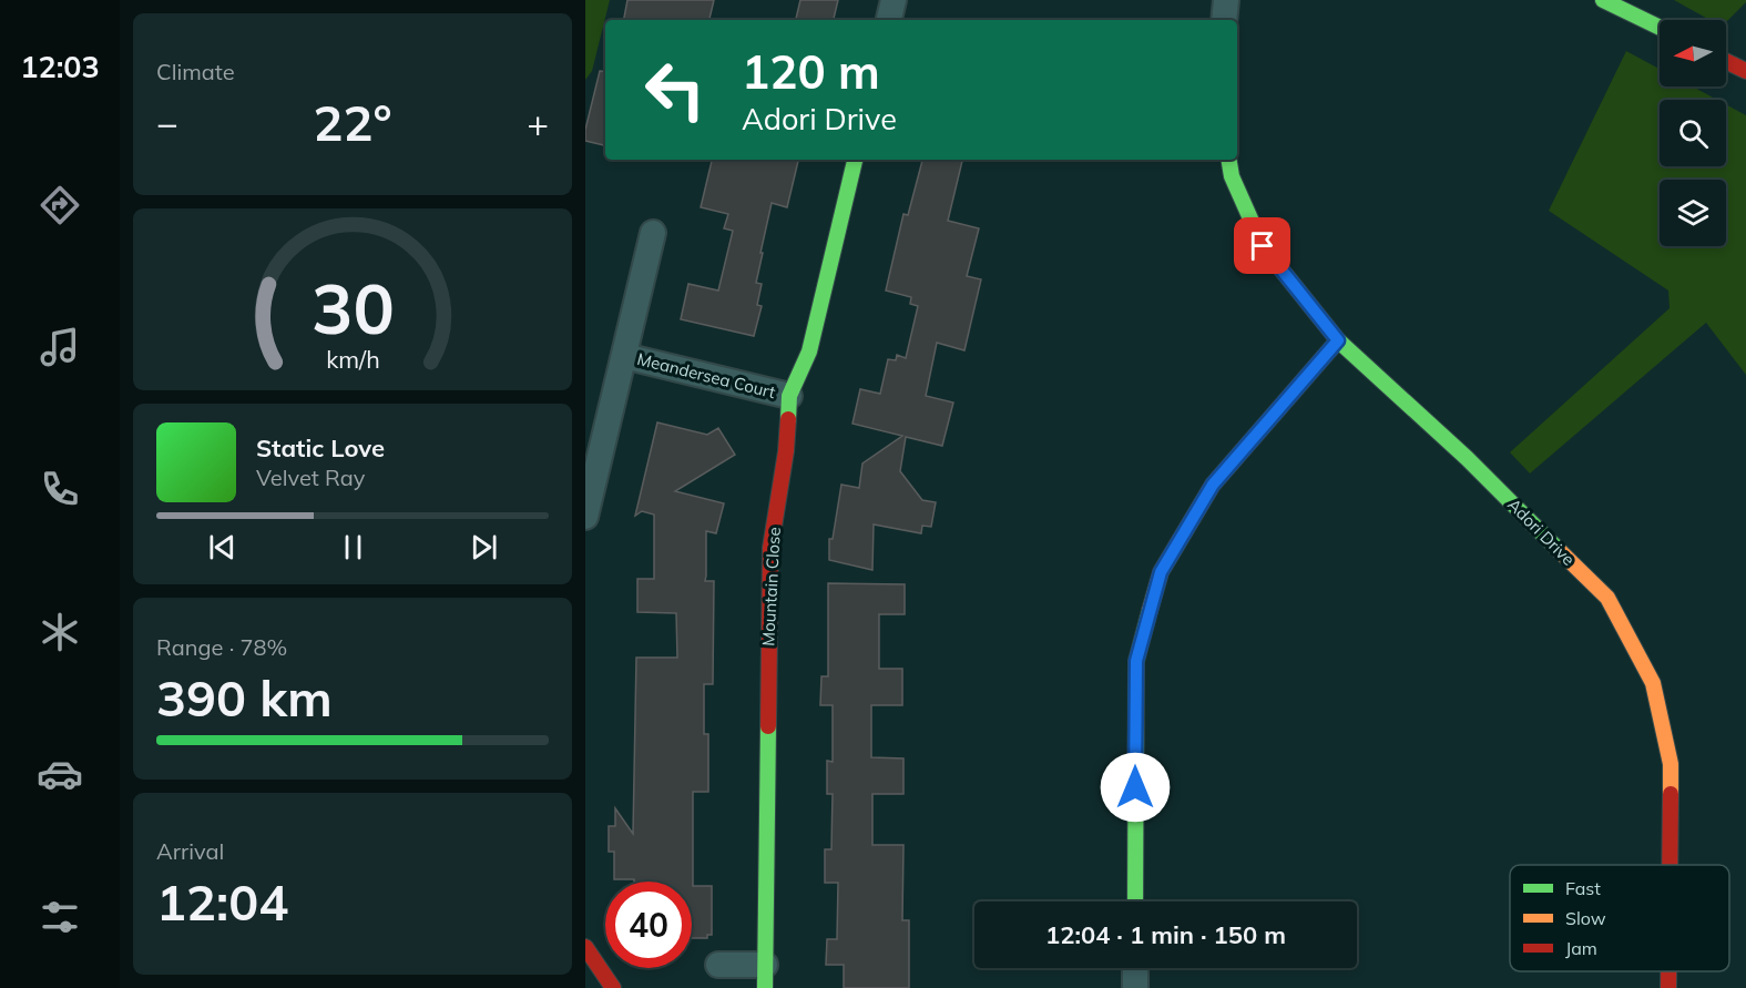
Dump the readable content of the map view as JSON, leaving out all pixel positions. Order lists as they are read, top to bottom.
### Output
{
  "streets": {
    "street": ["Meandersea Court", "Adori Drive", "Mountain Close"]
  },
  "crossings": [
    ["Meandersea Court", "Mountain Close"]
  ],
  "legend": ["Fast", "Slow", "Jam"],
  "north": "left",
  "page": {
    "tabs": "12:03",
    "tile": [
      "Climate",
      ["Range · 78%", "390 km"],
      ["Arrival", "12:04"]
    ],
    "turn": ["120 m", "Adori Drive"],
    "heat": ["−", "22°", "+"],
    "song": ["Static Love", "Velvet Ray"],
    "limit": "40",
    "trip": "12:04 · 1 min · 150 m",
    "gauge": ["30", "km/h"]
  }
}
